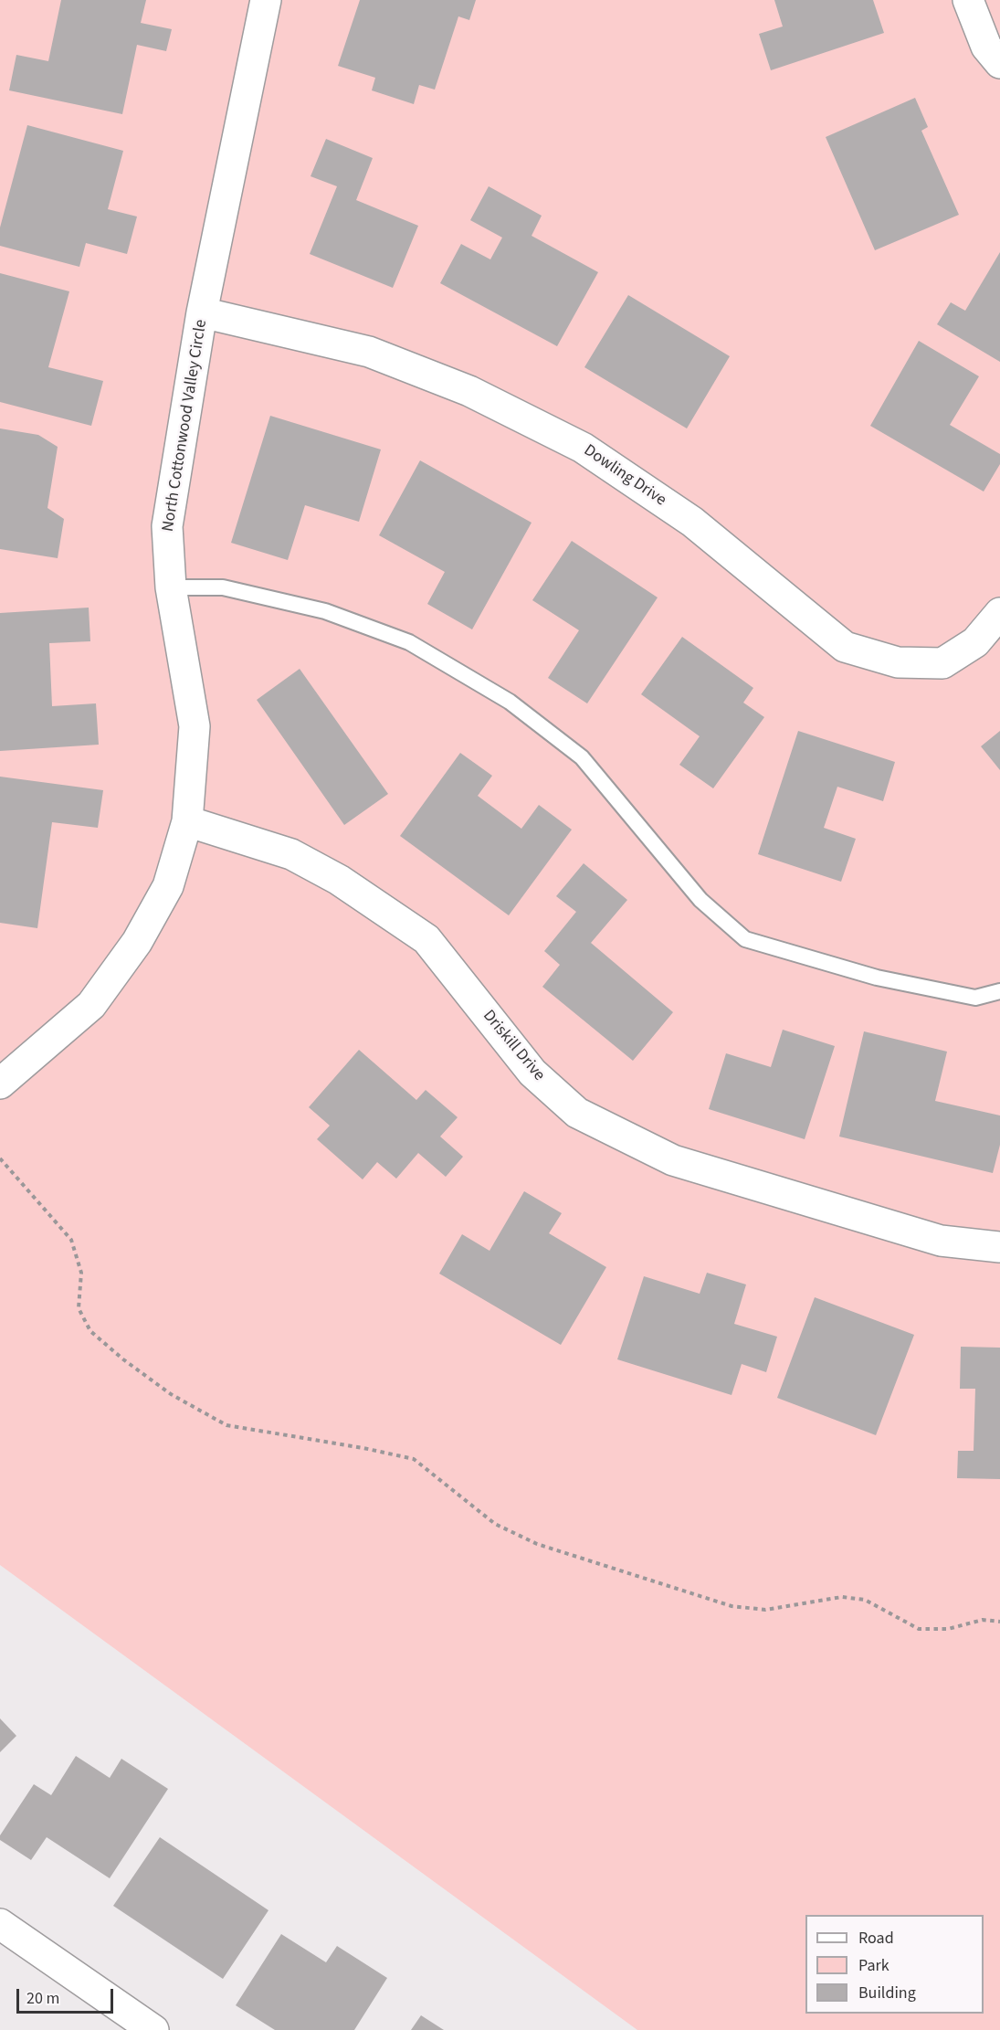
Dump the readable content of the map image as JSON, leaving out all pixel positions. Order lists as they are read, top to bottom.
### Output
{
  "streets": {
    "street": ["North Cottonwood Valley Circle", "Dowling Drive", "Driskill Drive"]
  },
  "crossings": [
    ["North Cottonwood Valley Circle", "Dowling Drive"],
    ["North Cottonwood Valley Circle", "Driskill Drive"]
  ],
  "legend": ["Road", "Park", "Building"],
  "scale_bar": "20 m"
}
